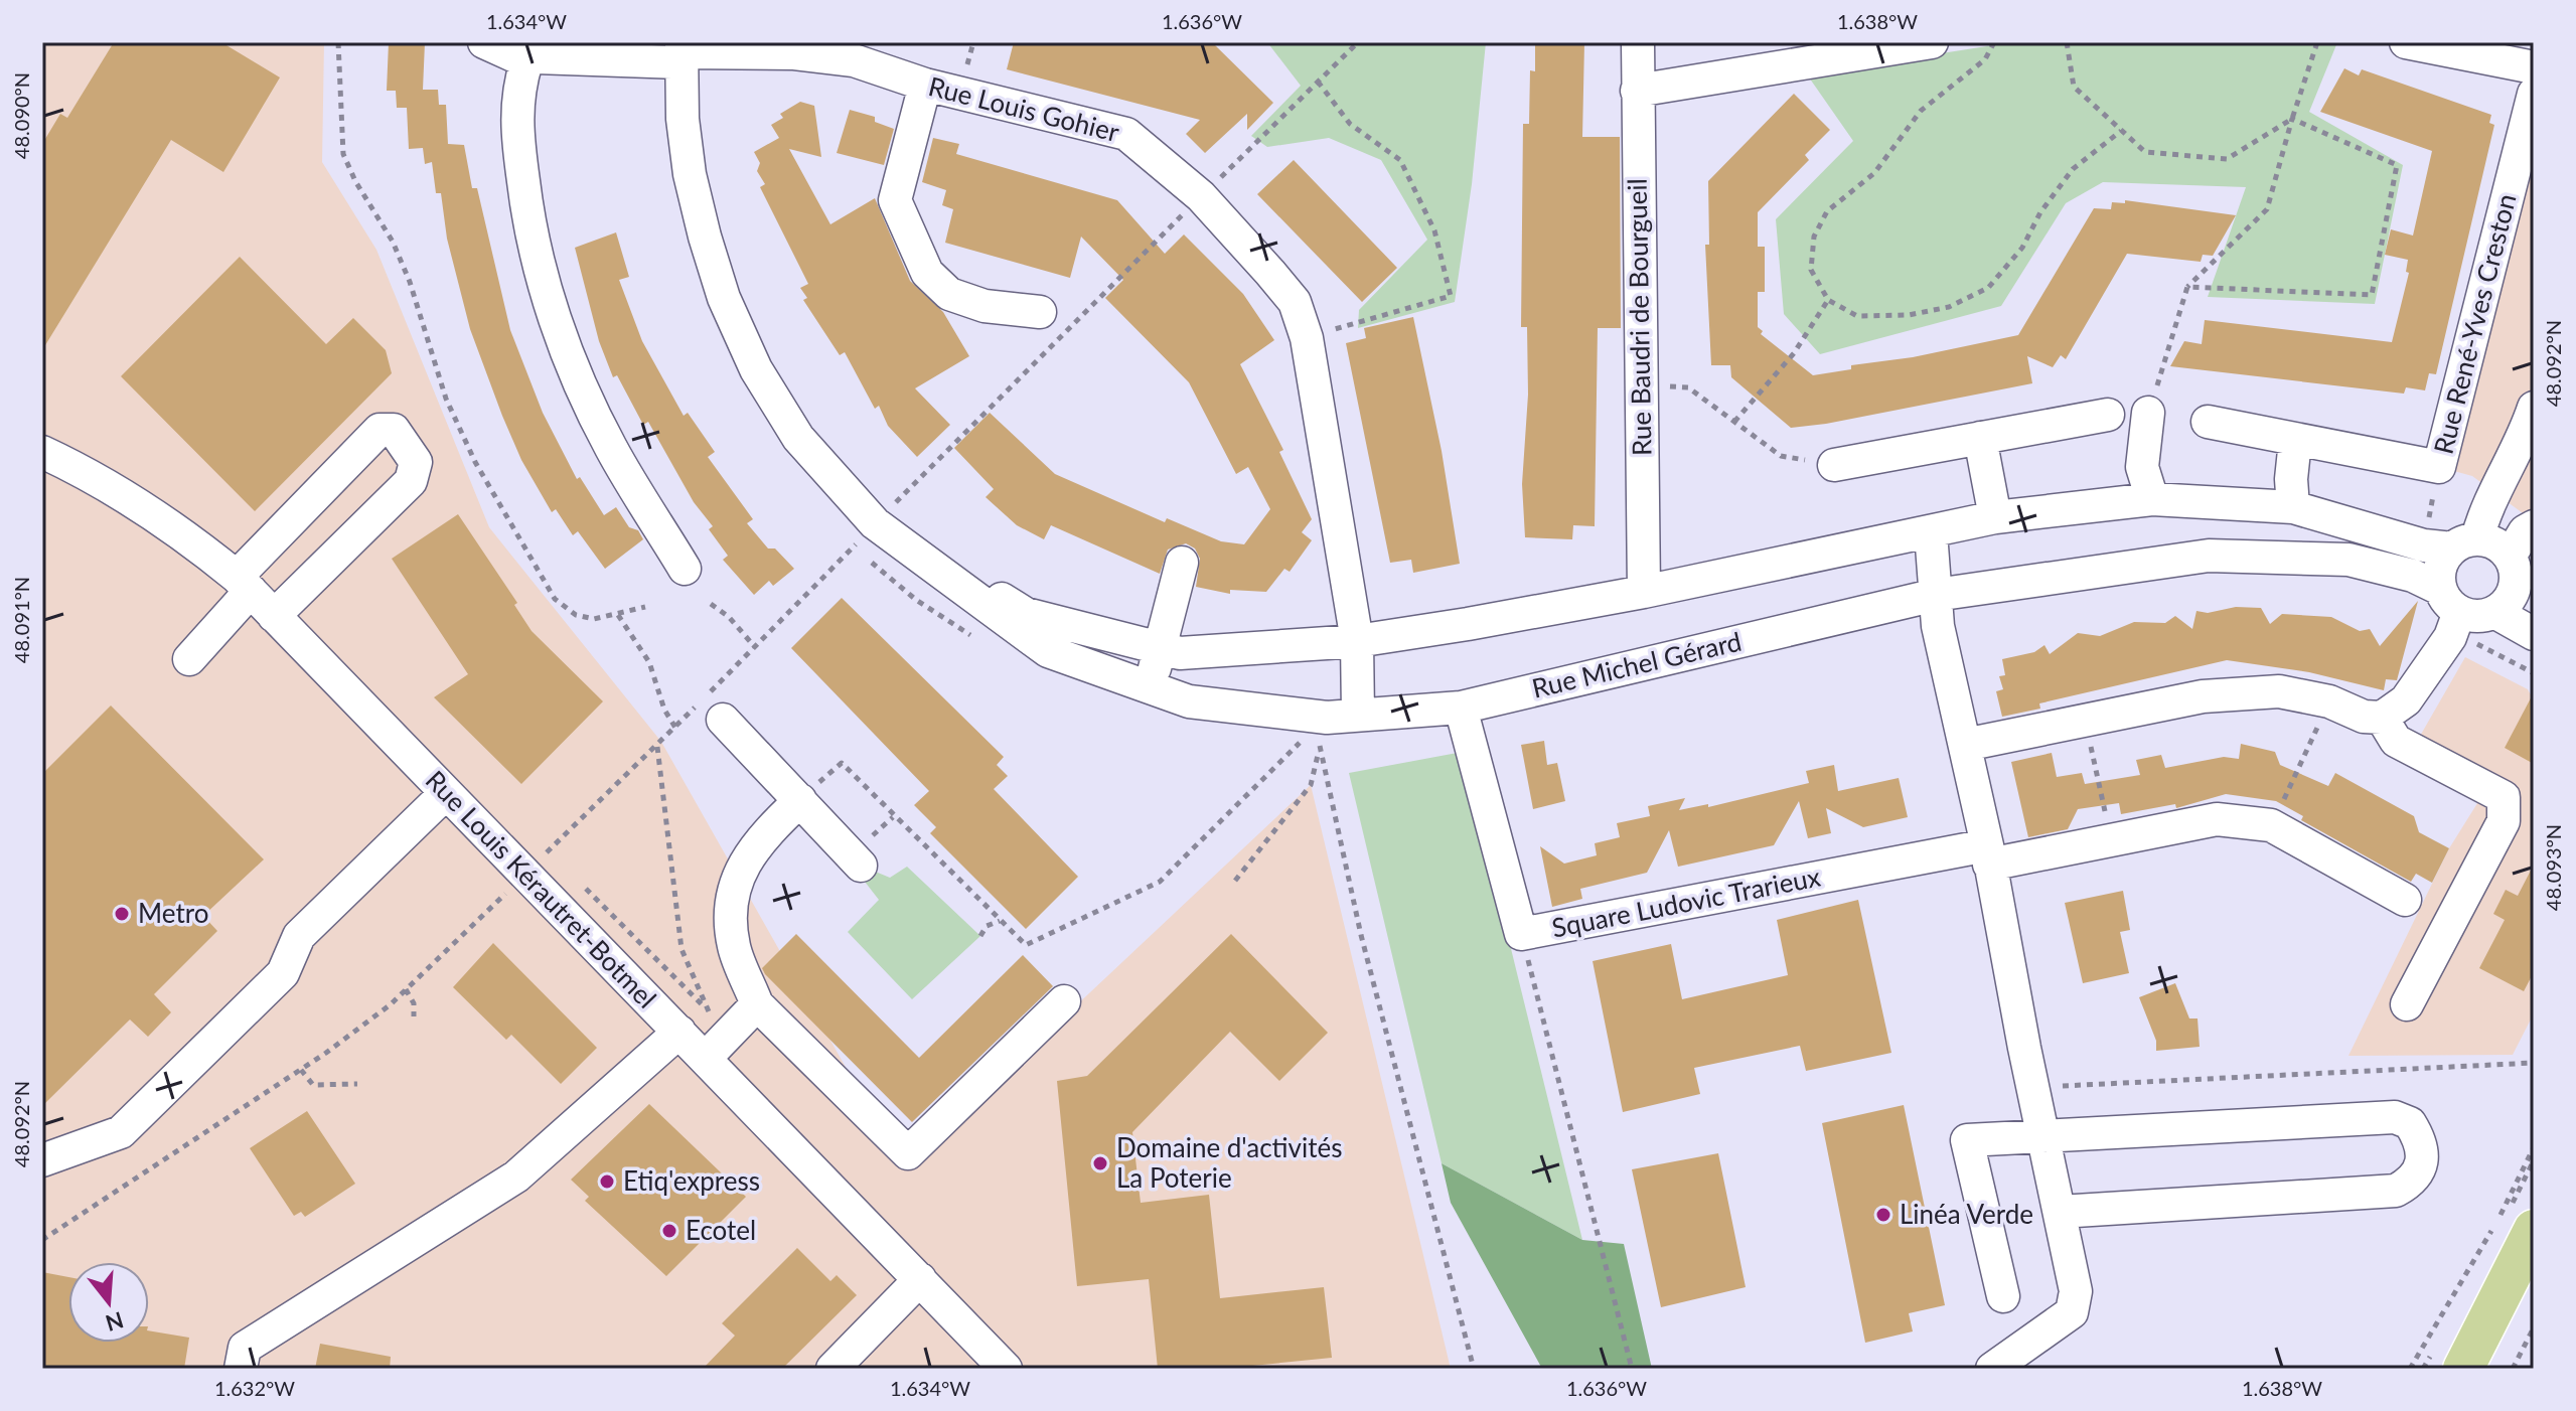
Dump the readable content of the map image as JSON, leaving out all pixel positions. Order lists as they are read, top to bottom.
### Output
{
  "streets": {
    "street": [
      "Rue Louis Gohier",
      "Rue Baudri de Bourgueil",
      "Rue René-Yves Creston",
      "Rue Michel Gérard",
      "Rue Louis Kérautret-Botmel",
      "Square Ludovic Trarieux"
    ]
  },
  "crossings": [
    ["Rue Louis Gohier", "Rue Michel Gérard"],
    ["Rue Baudri de Bourgueil", "Rue Michel Gérard"],
    ["Rue Michel Gérard", "Square Ludovic Trarieux"]
  ],
  "places": [
    "Metro",
    "Domaine d'activités La Poterie",
    "Etiq'express",
    "Linéa Verde",
    "Ecotel"
  ],
  "north": "bottom",
  "coordinates": [
    "1.634°W",
    "1.636°W",
    "1.638°W",
    "48.090°N",
    "48.092°N",
    "48.091°N",
    "48.093°N",
    "1.632°W"
  ]
}
